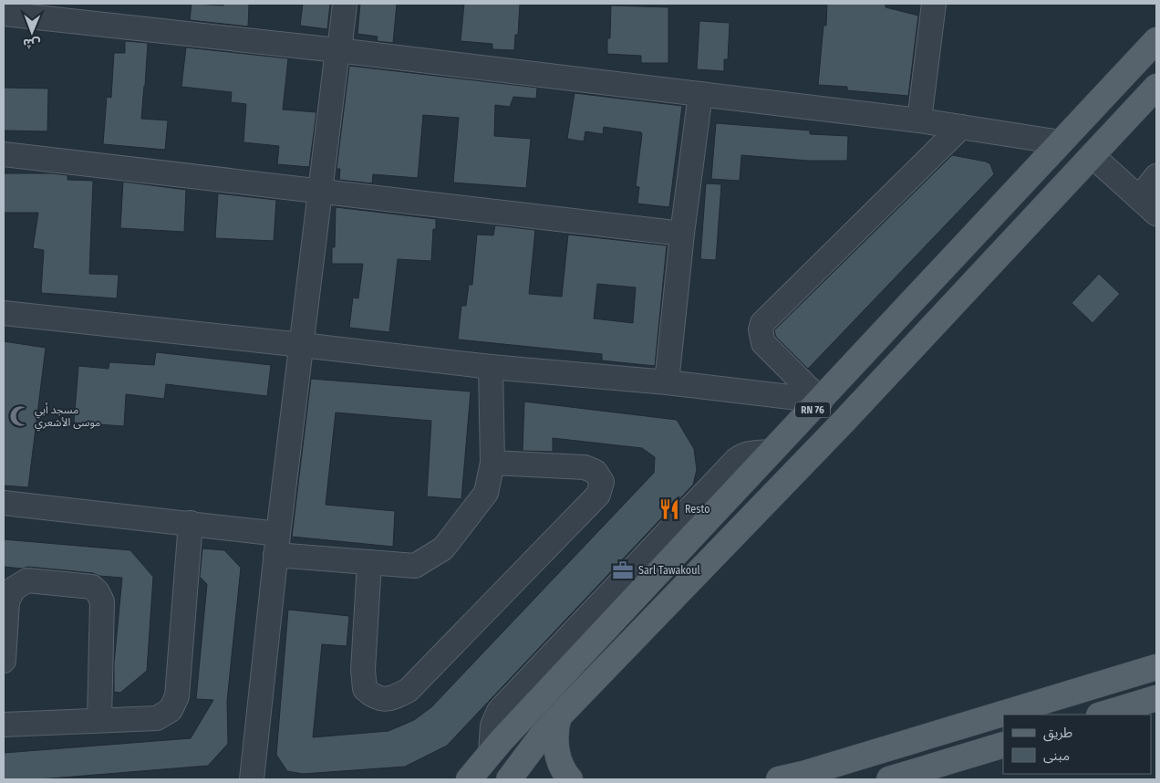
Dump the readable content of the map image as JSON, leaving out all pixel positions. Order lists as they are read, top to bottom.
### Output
{
  "streets": {
    "main road": ["RN 76"]
  },
  "places": {
    "mosque": ["مسجد أبي موسى الأشعري"],
    "restaurant": ["Resto"],
    "office": ["Sarl Tawakoul"]
  },
  "legend": ["طريق", "مبنى"],
  "north": "bottom"
}
